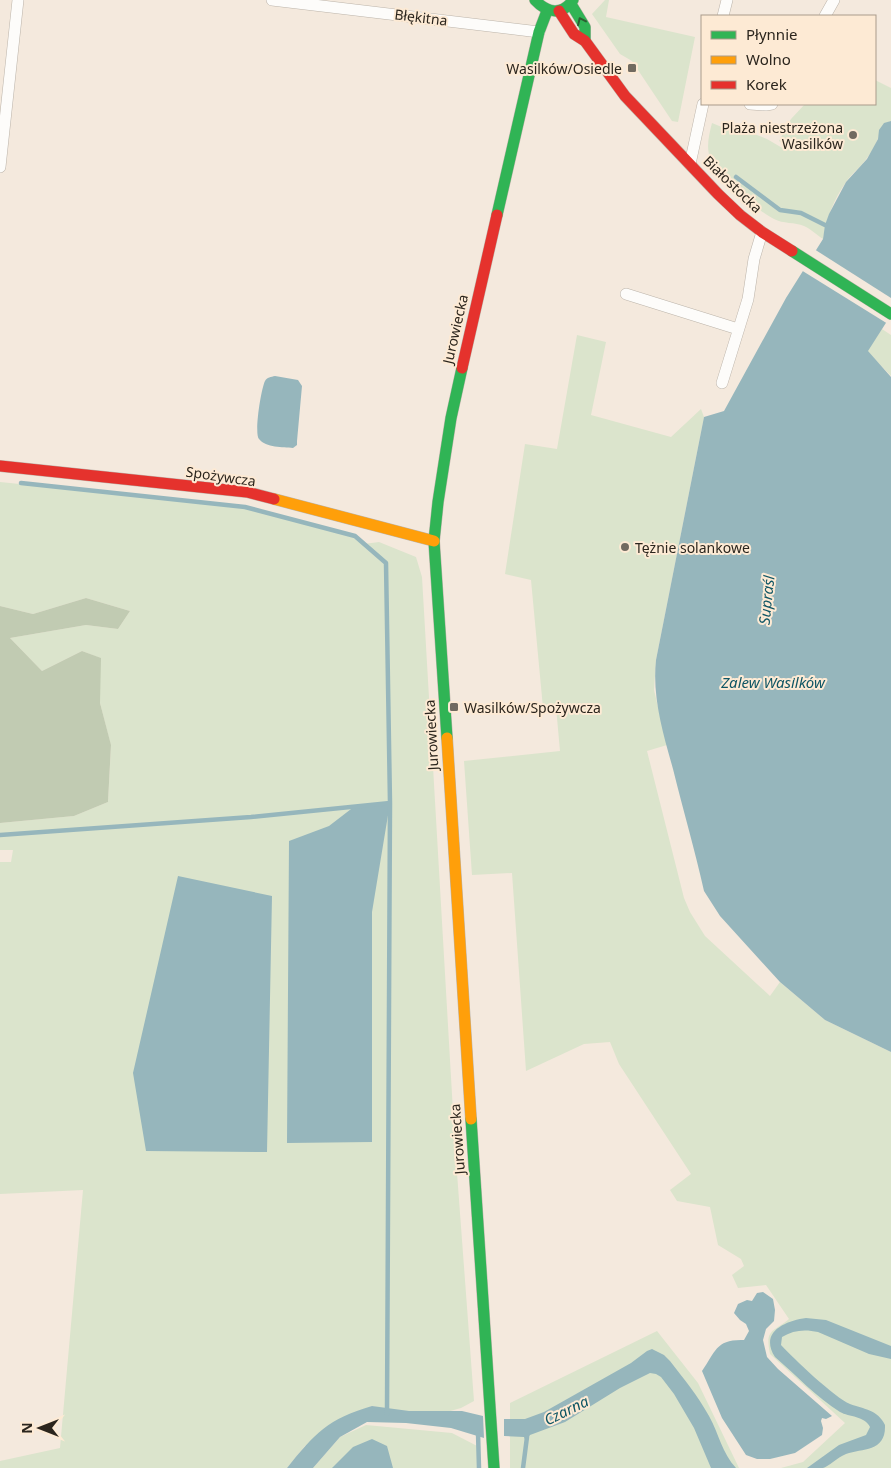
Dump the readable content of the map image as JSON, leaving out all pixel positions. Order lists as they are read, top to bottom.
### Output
{
  "streets": {
    "street": [
      "Błękitna",
      "Białostocka",
      "Jurowiecka",
      "Spożywcza"
    ]
  },
  "crossings": [
    ["Błękitna", "Jurowiecka"],
    ["Jurowiecka", "Spożywcza"]
  ],
  "water": ["Supraśl", "Zalew Wasilków", "Czarna"],
  "places": {
    "transit": ["Wasilków/Osiedle", "Wasilków/Spożywcza"],
    "other": ["Plaża niestrzeżona Wasilków", "Tężnie solankowe"]
  },
  "legend": ["Płynnie", "Wolno", "Korek"],
  "north": "left"
}
